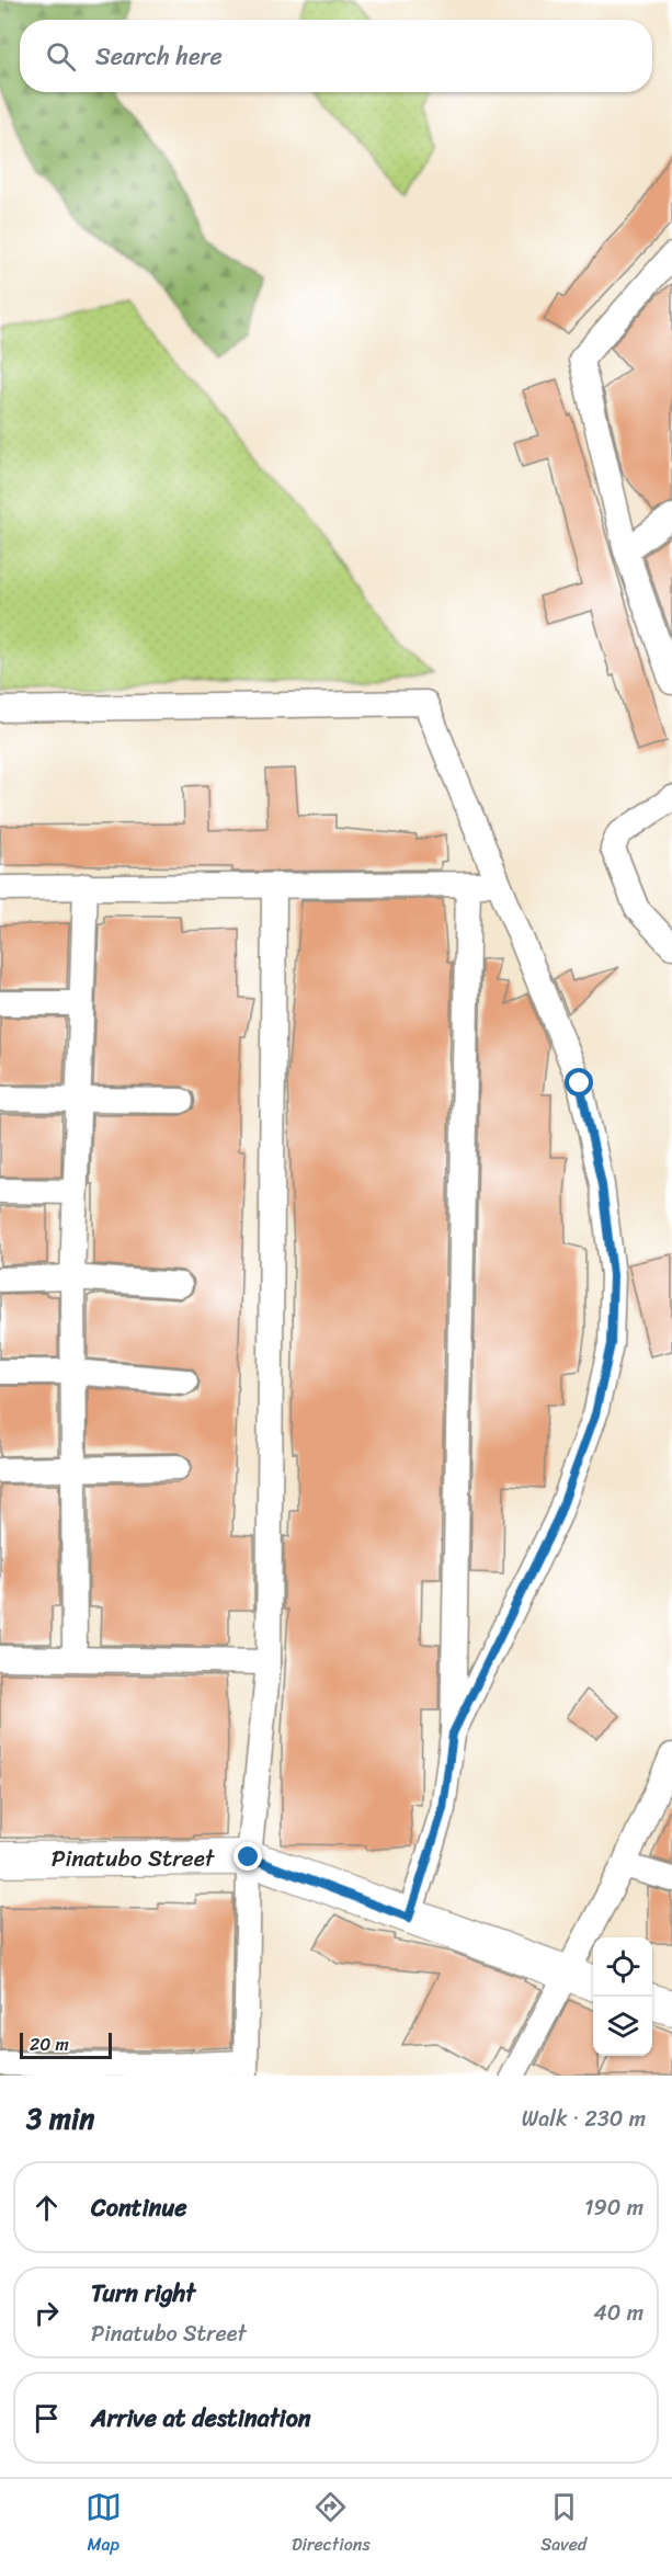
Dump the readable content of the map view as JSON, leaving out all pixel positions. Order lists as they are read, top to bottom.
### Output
{
  "streets": {
    "street": ["Pinatubo Street"]
  },
  "scale_bar": "20 m",
  "page": {
    "search": "Search here",
    "scale": "20 m",
    "heading": ["3 min", "Walk · 230 m"],
    "list": [
      ["Continue", "190 m"],
      ["Turn right", "Pinatubo Street", "40 m"],
      "Arrive at destination"
    ],
    "nav": ["Map", "Directions", "Saved"]
  }
}
